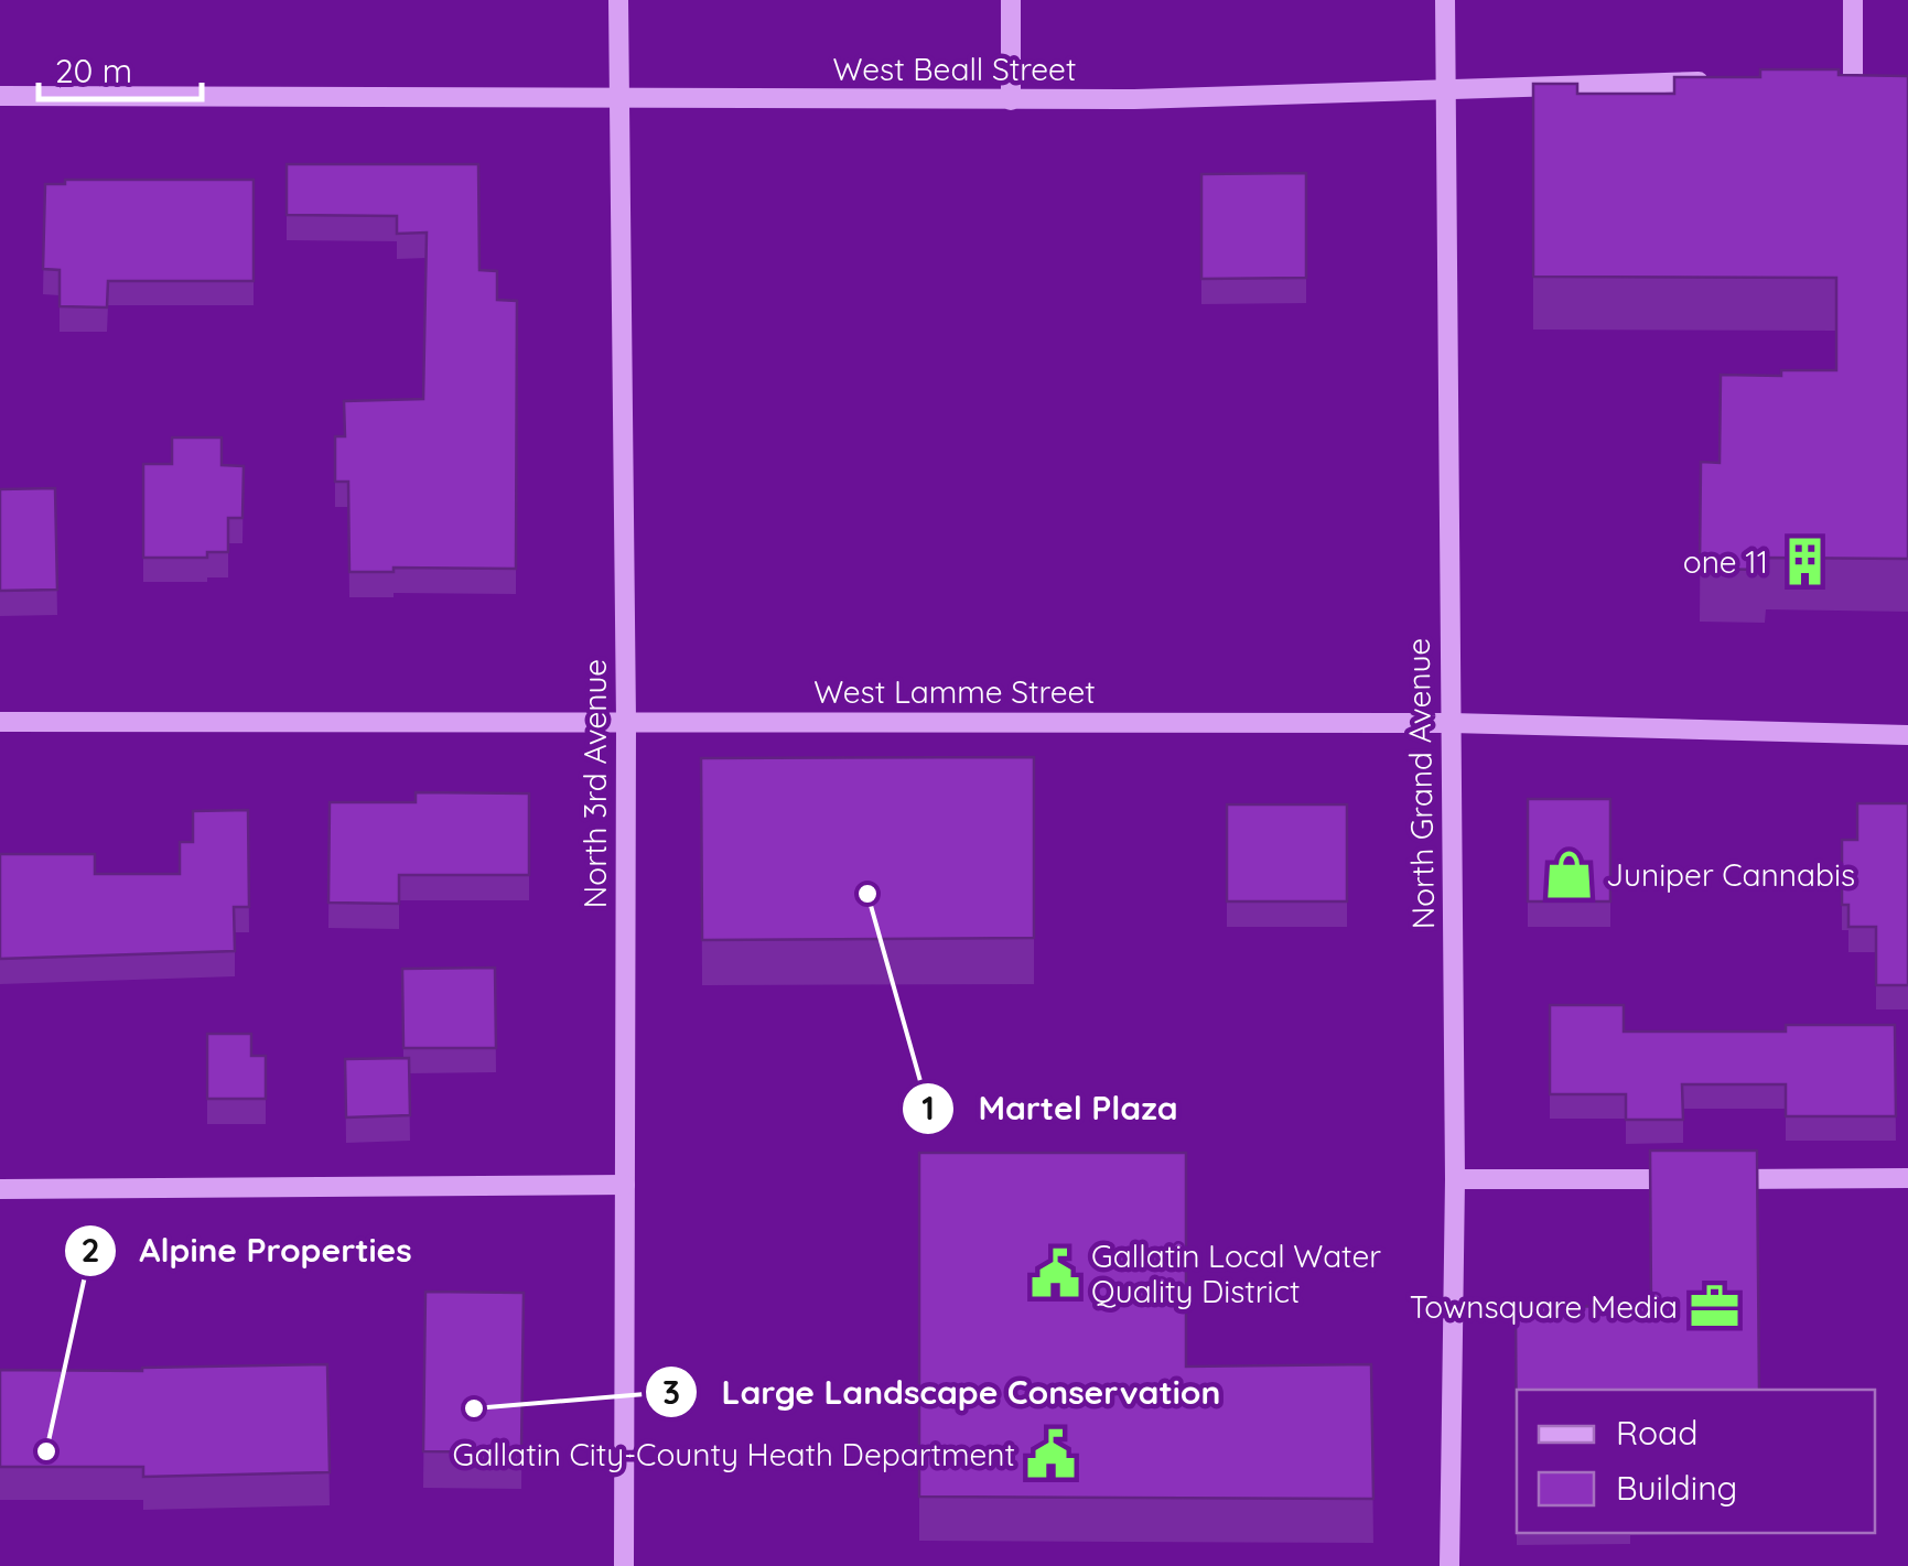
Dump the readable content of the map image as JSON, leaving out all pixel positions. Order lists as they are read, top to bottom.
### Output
{
  "streets": {
    "street": [
      "West Beall Street",
      "West Lamme Street",
      "North 3rd Avenue",
      "North Grand Avenue"
    ]
  },
  "crossings": [
    ["West Beall Street", "North 3rd Avenue"],
    ["West Beall Street", "North Grand Avenue"],
    ["West Lamme Street", "North 3rd Avenue"],
    ["West Lamme Street", "North Grand Avenue"]
  ],
  "places": {
    "building": ["one 11"],
    "shop": ["Juniper Cannabis"],
    "other": ["Martel Plaza", "Large Landscape Conservation", "Alpine Properties"],
    "public building": ["Gallatin Local Water Quality District", "Gallatin City-County Heath Department"],
    "office": ["Townsquare Media"]
  },
  "legend": ["Road", "Building"],
  "scale_bar": "20 m"
}
